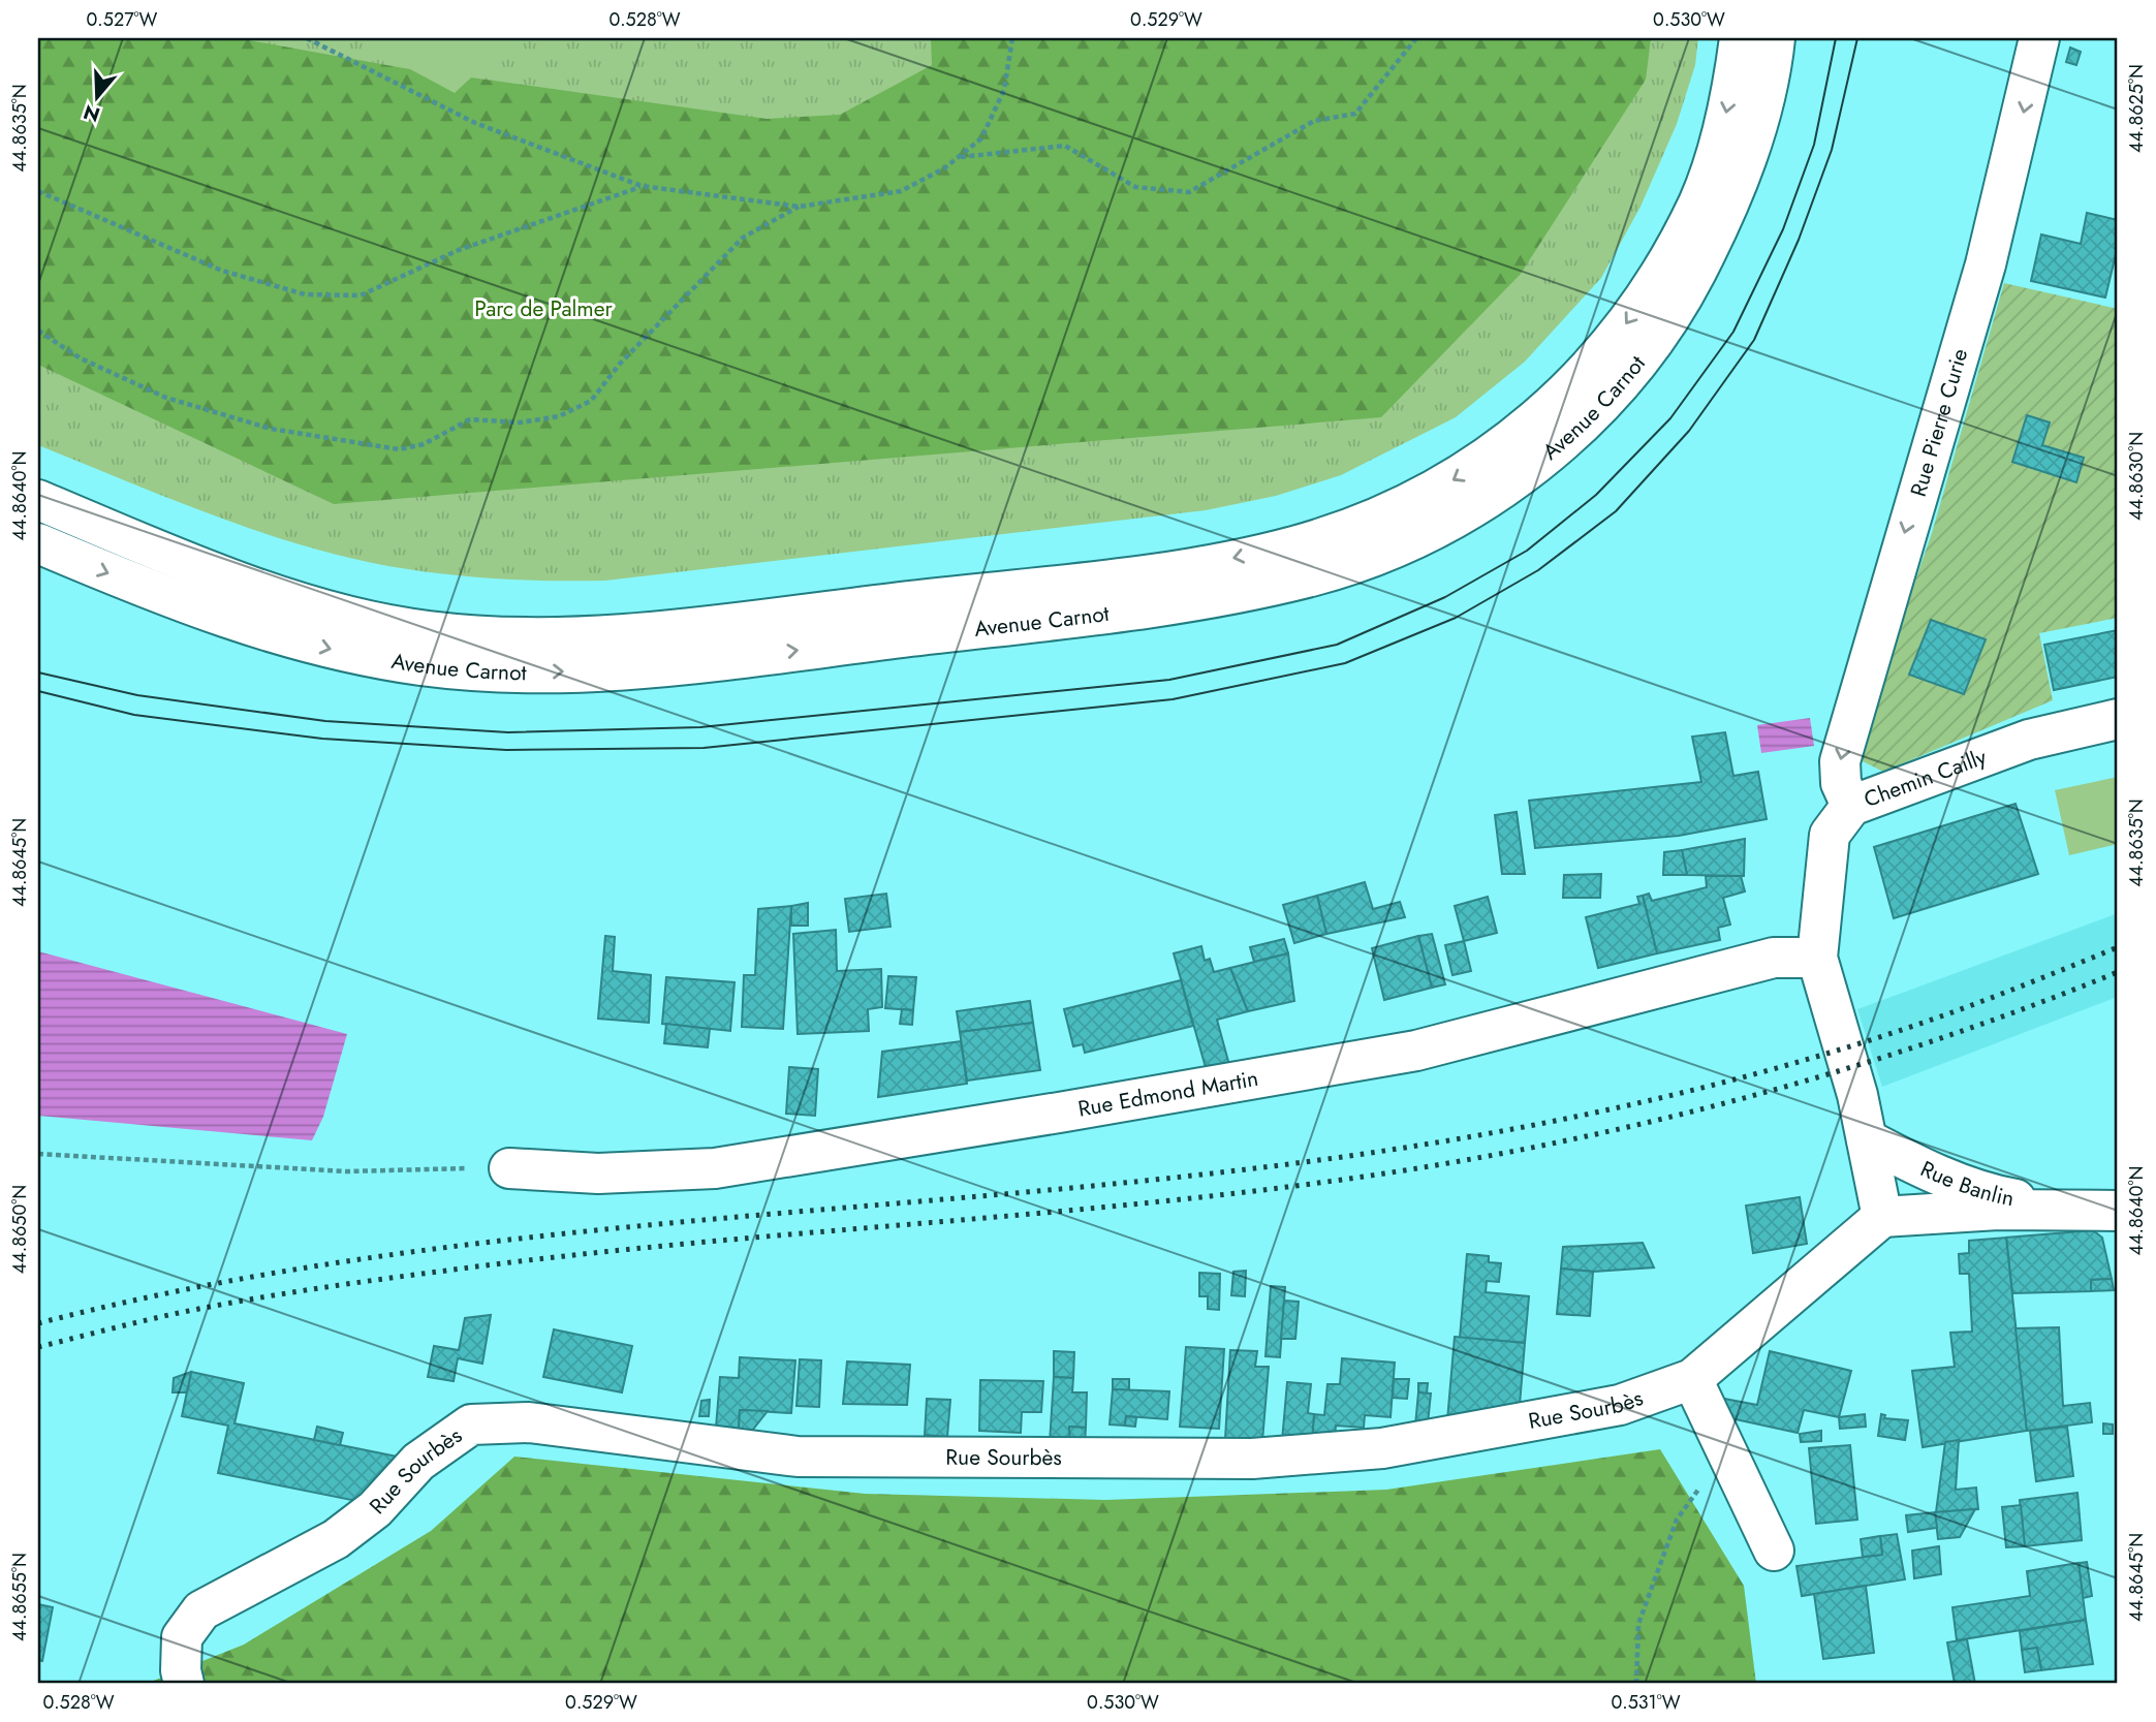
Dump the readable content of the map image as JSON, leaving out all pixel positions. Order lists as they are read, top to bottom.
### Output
{
  "streets": {
    "street": [
      "Avenue Carnot",
      "Rue Pierre Curie",
      "Chemin Cailly",
      "Rue Edmond Martin",
      "Rue Banlin",
      "Rue Sourbès"
    ]
  },
  "crossings": [
    ["Rue Pierre Curie", "Chemin Cailly"],
    ["Chemin Cailly", "Rue Edmond Martin"],
    ["Chemin Cailly", "Rue Banlin"],
    ["Chemin Cailly", "Rue Sourbès"],
    ["Rue Banlin", "Rue Sourbès"]
  ],
  "one_way": ["Rue Pierre Curie"],
  "parks": ["Parc de Palmer"],
  "north": "bottom",
  "coordinates": [
    "0.527°W",
    "0.528°W",
    "0.529°W",
    "0.530°W",
    "44.8625°N",
    "44.8635°N",
    "44.8630°N",
    "44.8640°N",
    "44.8645°N",
    "44.8650°N",
    "44.8655°N",
    "0.531°W"
  ]
}
